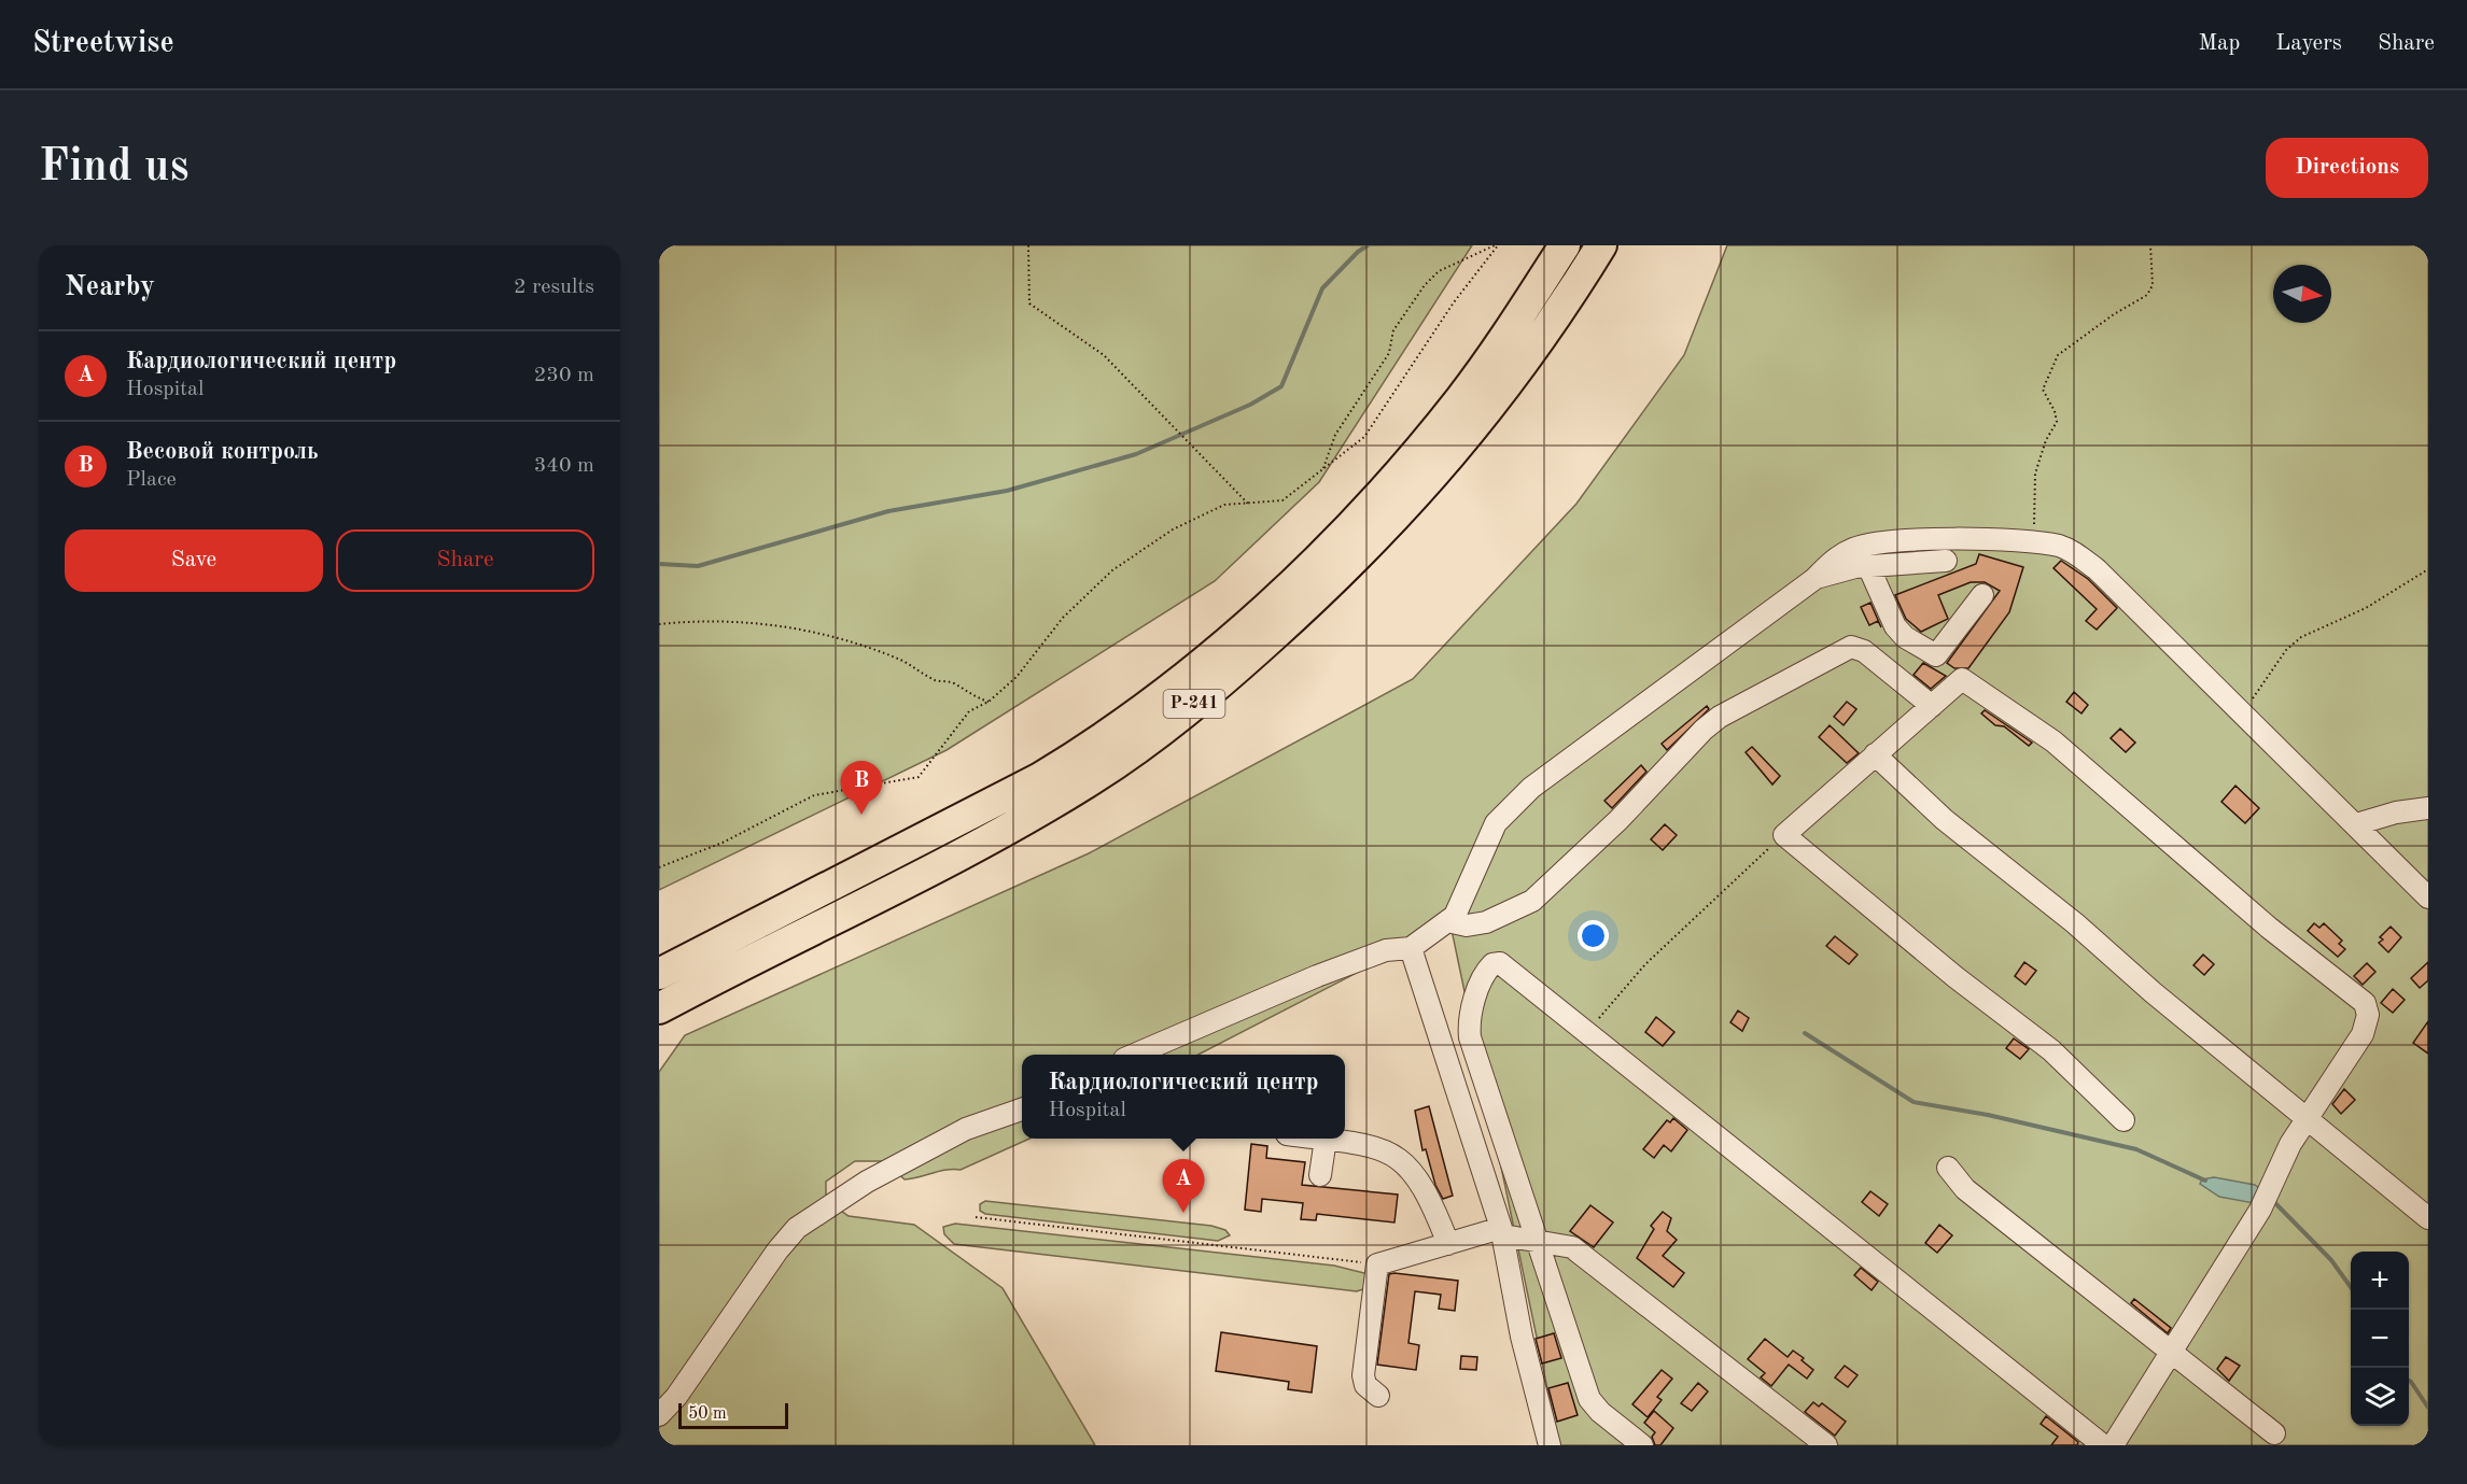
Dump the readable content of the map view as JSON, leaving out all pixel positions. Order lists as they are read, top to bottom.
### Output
{
  "streets": {
    "highway": ["Р-241"]
  },
  "scale_bar": "50 m",
  "north": "right",
  "page": {
    "header": "Streetwise",
    "nav": ["Map", "Layers", "Share"],
    "buttons": [
      "Directions",
      ["Save", "Share"]
    ],
    "title": "Find us",
    "heading": ["Nearby", "2 results"],
    "list": [
      {
        "mark": "A",
        "name": "Кардиологический центр",
        "note": "Hospital",
        "value": "230 m"
      },
      {
        "mark": "B",
        "name": "Весовой контроль",
        "note": "Place",
        "value": "340 m"
      }
    ],
    "pins": ["B", "A"],
    "popup": ["Кардиологический центр", "Hospital"],
    "map_buttons": ["+", "−"],
    "scale": "50 m"
  }
}
